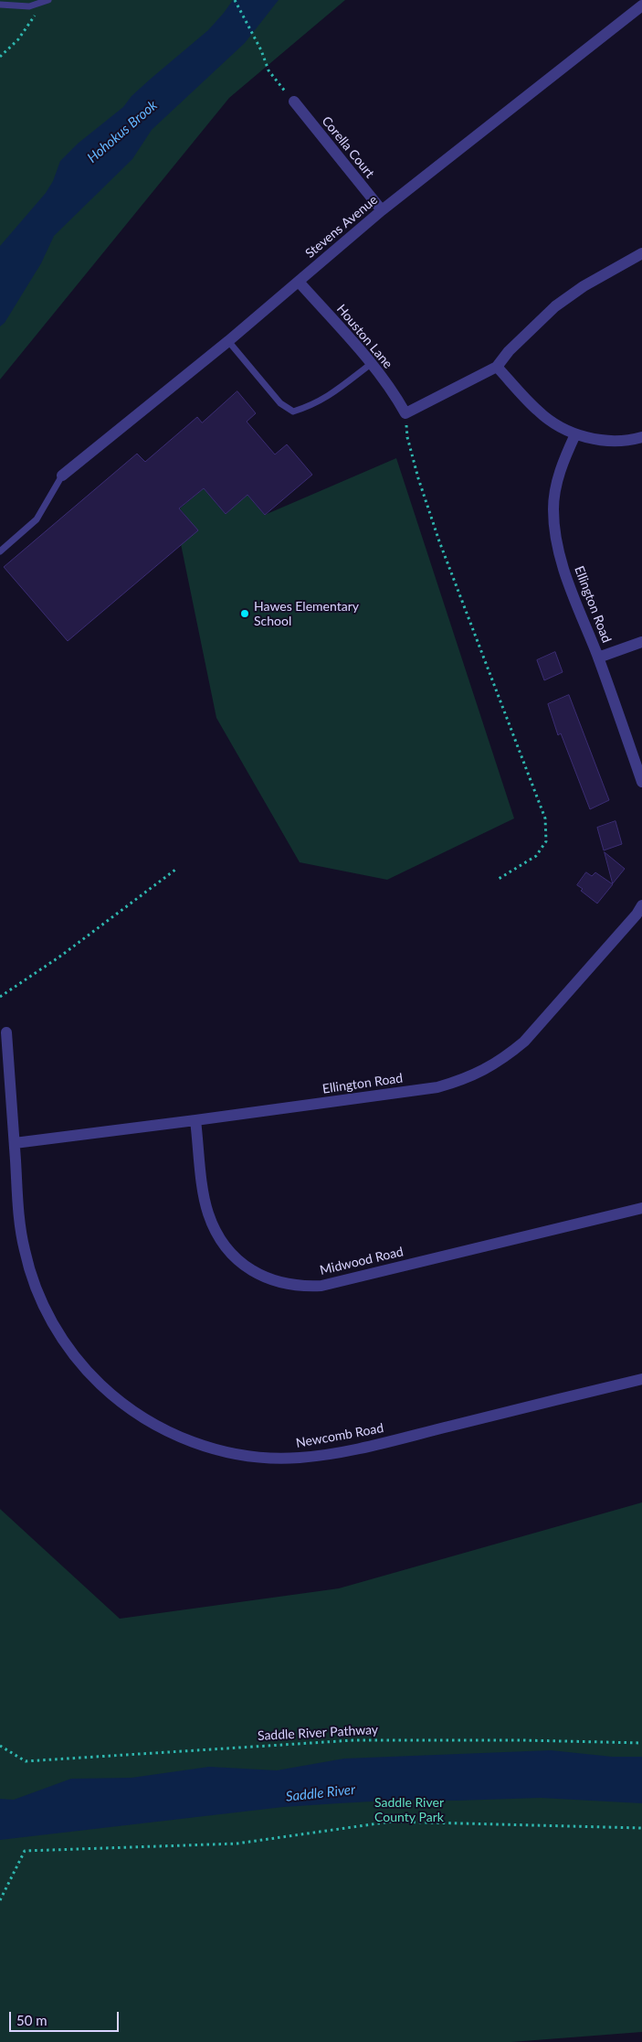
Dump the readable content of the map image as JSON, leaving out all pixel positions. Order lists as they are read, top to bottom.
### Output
{
  "streets": {
    "street": [
      "Corella Court",
      "Stevens Avenue",
      "Houston Lane",
      "Ellington Road",
      "Midwood Road",
      "Newcomb Road"
    ],
    "path": ["Saddle River Pathway"]
  },
  "crossings": [
    ["Corella Court", "Stevens Avenue"],
    ["Stevens Avenue", "Houston Lane"],
    ["Ellington Road", "Midwood Road"],
    ["Ellington Road", "Newcomb Road"]
  ],
  "water": ["Hohokus Brook", "Saddle River"],
  "parks": ["Saddle River County Park"],
  "places": ["Hawes Elementary School"],
  "scale_bar": "50 m"
}
